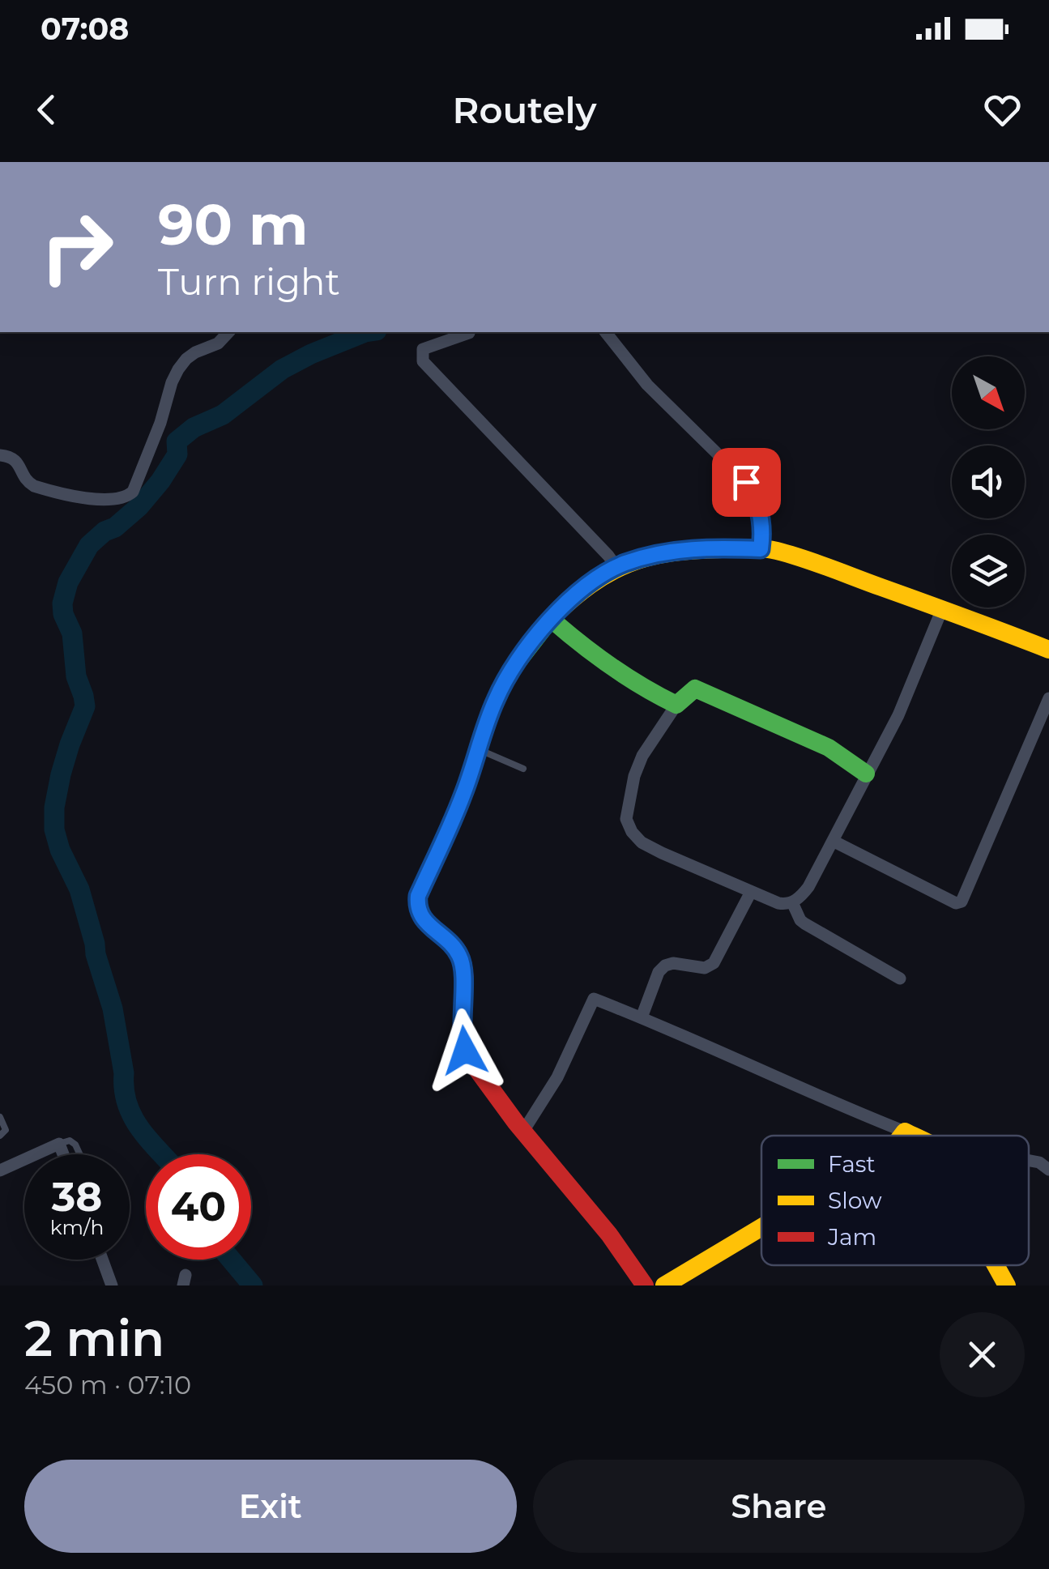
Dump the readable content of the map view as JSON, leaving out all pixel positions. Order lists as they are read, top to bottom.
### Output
{
  "legend": ["Fast", "Slow", "Jam"],
  "north": "bottom right",
  "page": {
    "status": "07:08",
    "header": "Routely",
    "turn": ["90 m", "Turn right"],
    "speed": "38 km/h",
    "limit": "40",
    "heading": ["2 min", "450 m · 07:10"],
    "buttons": ["Exit", "Share"]
  }
}
